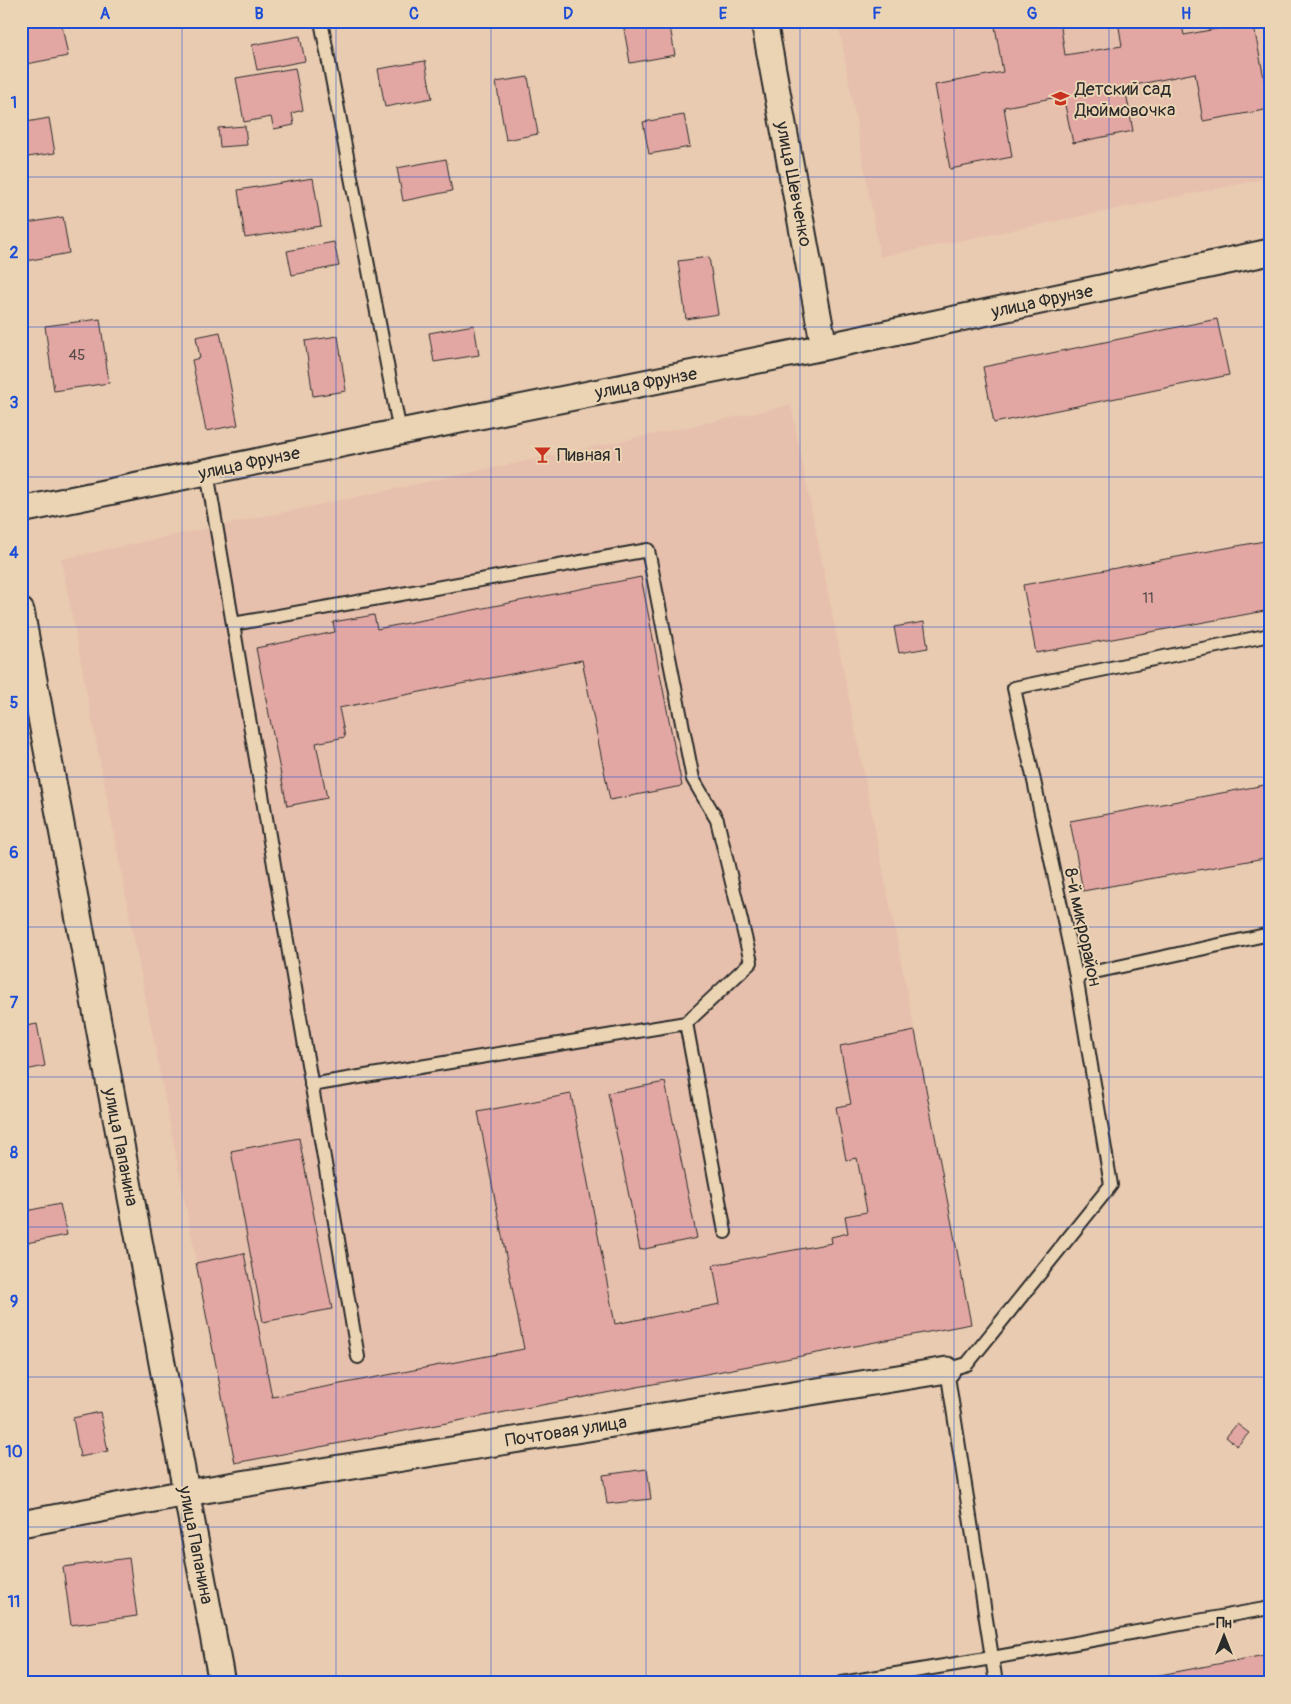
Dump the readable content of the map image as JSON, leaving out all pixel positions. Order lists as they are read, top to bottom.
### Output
{
  "streets": {
    "street": [
      "улица Шевченко",
      "улица Фрунзе",
      "улица Папанина",
      "Почтовая улица"
    ],
    "lane": ["8-й микрорайон"]
  },
  "crossings": [
    ["улица Шевченко", "улица Фрунзе"],
    ["8-й микрорайон", "Почтовая улица"],
    ["улица Папанина", "Почтовая улица"]
  ],
  "places": {
    "school or university": ["Детский сад Дюймовочка"],
    "bar": ["Пивная 1"]
  },
  "house_numbers": ["45", "11"],
  "north": "top",
  "grid": {
    "columns": [
      "A",
      "B",
      "C",
      "D",
      "E",
      "F",
      "G",
      "H"
    ],
    "rows": [
      "1",
      "2",
      "3",
      "4",
      "5",
      "6",
      "7",
      "8",
      "9",
      "10",
      "11"
    ]
  }
}
